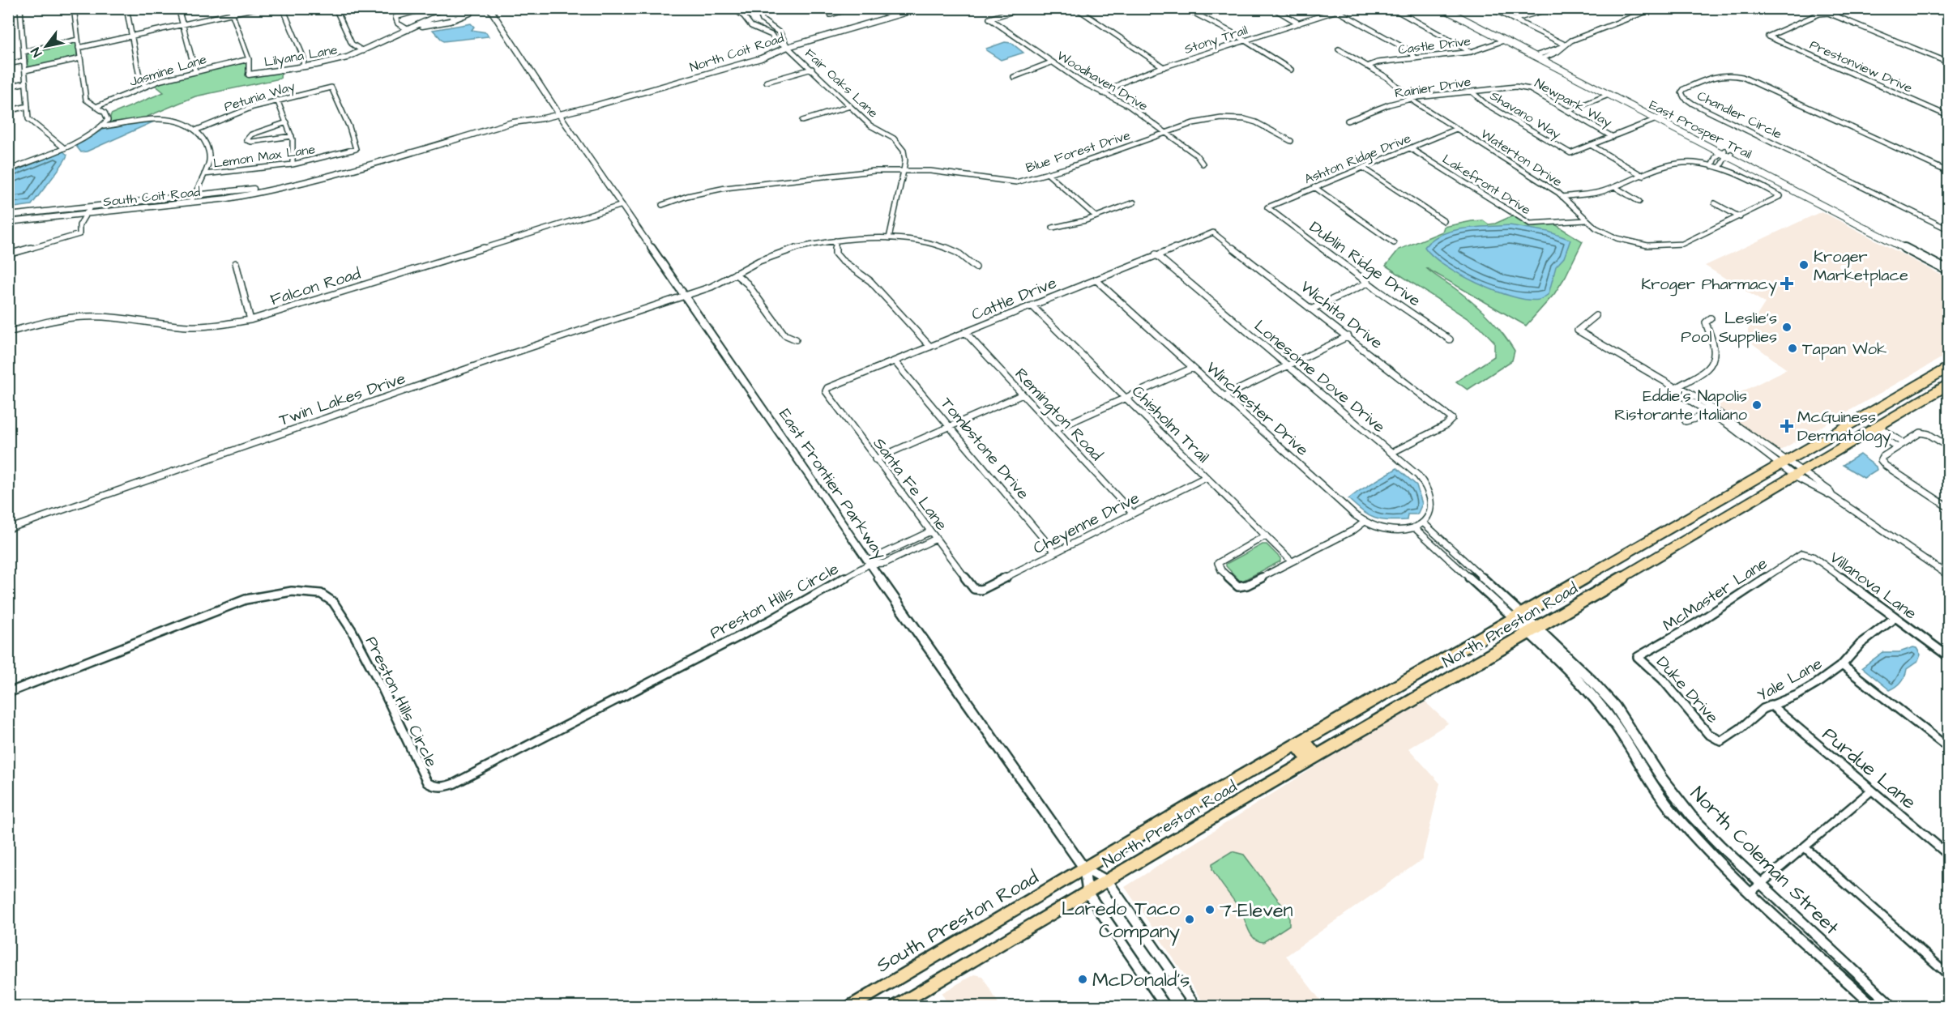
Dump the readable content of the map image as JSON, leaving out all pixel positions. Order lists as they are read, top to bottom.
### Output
{
  "streets": {
    "main road": ["East Prosper Trail", "North Preston Road", "South Preston Road"],
    "street": [
      "Stony Trail",
      "Castle Drive",
      "North Coit Road",
      "Lilyana Lane",
      "Prestonview Drive",
      "Jasmine Lane",
      "Woodhaven Drive",
      "Fair Oaks Lane",
      "Rainier Drive",
      "Petunia Way",
      "Newpark Way",
      "Shavano Way",
      "Chandler Circle",
      "Blue Forest Drive",
      "Lemon Max Lane",
      "Waterton Drive",
      "Ashton Ridge Drive",
      "Lakefront Drive",
      "South Coit Road",
      "Dublin Ridge Drive",
      "Falcon Road",
      "Cattle Drive",
      "Wichita Drive",
      "Lonesome Dove Drive",
      "Twin Lakes Drive",
      "Winchester Drive",
      "Remington Road",
      "Chisholm Trail",
      "Tombstone Drive",
      "East Frontier Parkway",
      "Santa Fe Lane",
      "Cheyenne Drive",
      "Villanova Lane",
      "McMaster Lane",
      "Preston Hills Circle",
      "Yale Lane",
      "Duke Drive",
      "Purdue Lane",
      "North Coleman Street"
    ]
  },
  "crossings": [
    ["Stony Trail", "Woodhaven Drive"],
    ["Castle Drive", "East Prosper Trail"],
    ["Castle Drive", "Waterton Drive"],
    ["North Coit Road", "Fair Oaks Lane"],
    ["North Coit Road", "South Coit Road"],
    ["North Coit Road", "East Frontier Parkway"],
    ["Woodhaven Drive", "Blue Forest Drive"],
    ["Fair Oaks Lane", "Blue Forest Drive"],
    ["Fair Oaks Lane", "Twin Lakes Drive"],
    ["Rainier Drive", "Newpark Way"],
    ["Rainier Drive", "Shavano Way"],
    ["Rainier Drive", "Waterton Drive"],
    ["Petunia Way", "Lemon Max Lane"],
    ["Waterton Drive", "Ashton Ridge Drive"],
    ["Waterton Drive", "Lakefront Drive"],
    ["Ashton Ridge Drive", "Lakefront Drive"],
    ["Ashton Ridge Drive", "Dublin Ridge Drive"],
    ["South Coit Road", "East Frontier Parkway"],
    ["Falcon Road", "East Frontier Parkway"],
    ["Cattle Drive", "Wichita Drive"],
    ["Cattle Drive", "Lonesome Dove Drive"],
    ["Cattle Drive", "Winchester Drive"],
    ["Cattle Drive", "Remington Road"],
    ["Cattle Drive", "Chisholm Trail"],
    ["Cattle Drive", "Tombstone Drive"],
    ["Cattle Drive", "Santa Fe Lane"],
    ["Wichita Drive", "Lonesome Dove Drive"],
    ["Lonesome Dove Drive", "North Coleman Street"],
    ["Twin Lakes Drive", "East Frontier Parkway"],
    ["Winchester Drive", "North Coleman Street"],
    ["Remington Road", "Cheyenne Drive"],
    ["Chisholm Trail", "Cheyenne Drive"],
    ["Tombstone Drive", "Cheyenne Drive"],
    ["East Frontier Parkway", "Preston Hills Circle"],
    ["East Frontier Parkway", "North Preston Road"],
    ["East Frontier Parkway", "South Preston Road"],
    ["Santa Fe Lane", "Cheyenne Drive"],
    ["Santa Fe Lane", "Preston Hills Circle"],
    ["Villanova Lane", "McMaster Lane"],
    ["Villanova Lane", "Yale Lane"],
    ["McMaster Lane", "Duke Drive"],
    ["North Preston Road", "North Coleman Street"],
    ["North Preston Road", "South Preston Road"],
    ["Yale Lane", "Duke Drive"],
    ["Yale Lane", "Purdue Lane"]
  ],
  "places": {
    "other": [
      "Kroger Marketplace",
      "Leslie's Pool Supplies",
      "Tapan Wok",
      "Eddie's Napolis Ristorante Italiano",
      "7-Eleven",
      "Laredo Taco Company",
      "McDonald's"
    ],
    "health": ["Kroger Pharmacy", "McGuiness Dermatology"]
  },
  "north": "bottom left"
}
